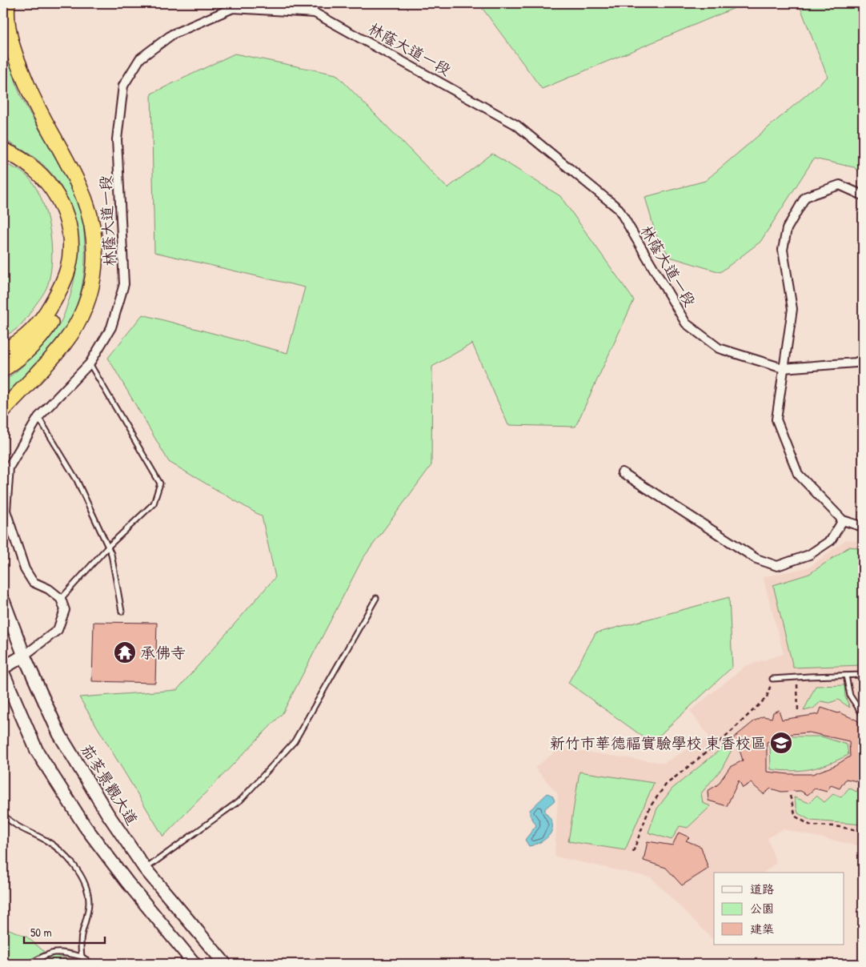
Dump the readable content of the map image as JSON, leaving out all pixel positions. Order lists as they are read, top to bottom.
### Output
{
  "streets": {
    "street": ["林蔭大道一段", "茄苳景觀大道"]
  },
  "places": {
    "temple": ["承佛寺"],
    "school or university": ["新竹市華德福實驗學校 東香校區"]
  },
  "legend": ["道路", "公園", "建築"],
  "scale_bar": "50 m"
}
